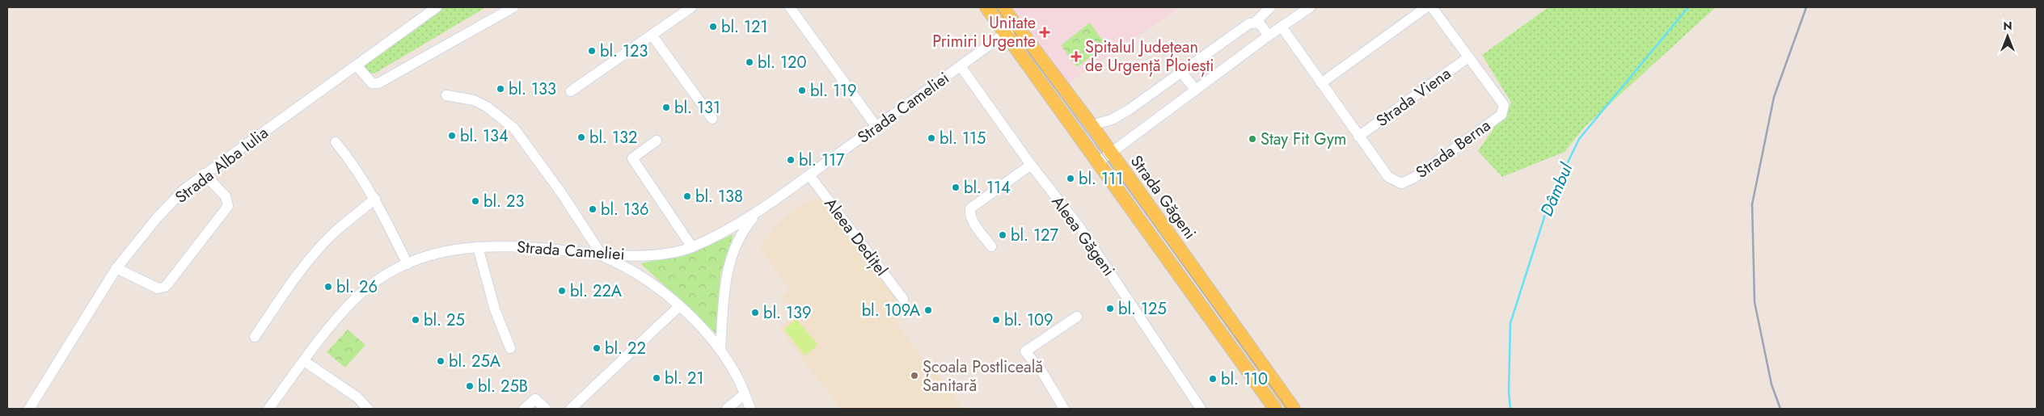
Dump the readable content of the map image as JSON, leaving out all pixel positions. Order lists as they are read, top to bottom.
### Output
{
  "streets": {
    "main road": ["Strada Găgeni"],
    "street": [
      "Strada Viena",
      "Strada Cameliei",
      "Strada Berna",
      "Strada Alba Iulia",
      "Aleea Găgeni",
      "Aleea Dedițel"
    ]
  },
  "crossings": [
    ["Strada Viena", "Strada Berna"],
    ["Strada Cameliei", "Strada Găgeni"],
    ["Strada Cameliei", "Aleea Găgeni"],
    ["Strada Cameliei", "Aleea Dedițel"]
  ],
  "water": ["Dâmbul"],
  "places": {
    "other": [
      "bl. 121",
      "bl. 123",
      "bl. 120",
      "bl. 133",
      "bl. 119",
      "bl. 131",
      "bl. 134",
      "bl. 132",
      "bl. 115",
      "Stay Fit Gym",
      "bl. 117",
      "bl. 111",
      "bl. 114",
      "bl. 138",
      "bl. 23",
      "bl. 136",
      "bl. 127",
      "bl. 26",
      "bl. 22A",
      "bl. 125",
      "bl. 109A",
      "bl. 139",
      "bl. 25",
      "bl. 109",
      "bl. 22",
      "bl. 25A",
      "Școala Postliceală Sanitară",
      "bl. 21",
      "bl. 110",
      "bl. 25B"
    ],
    "health": ["Unitate Primiri Urgente", "Spitalul Județean de Urgență Ploiești"]
  },
  "north": "top"
}
